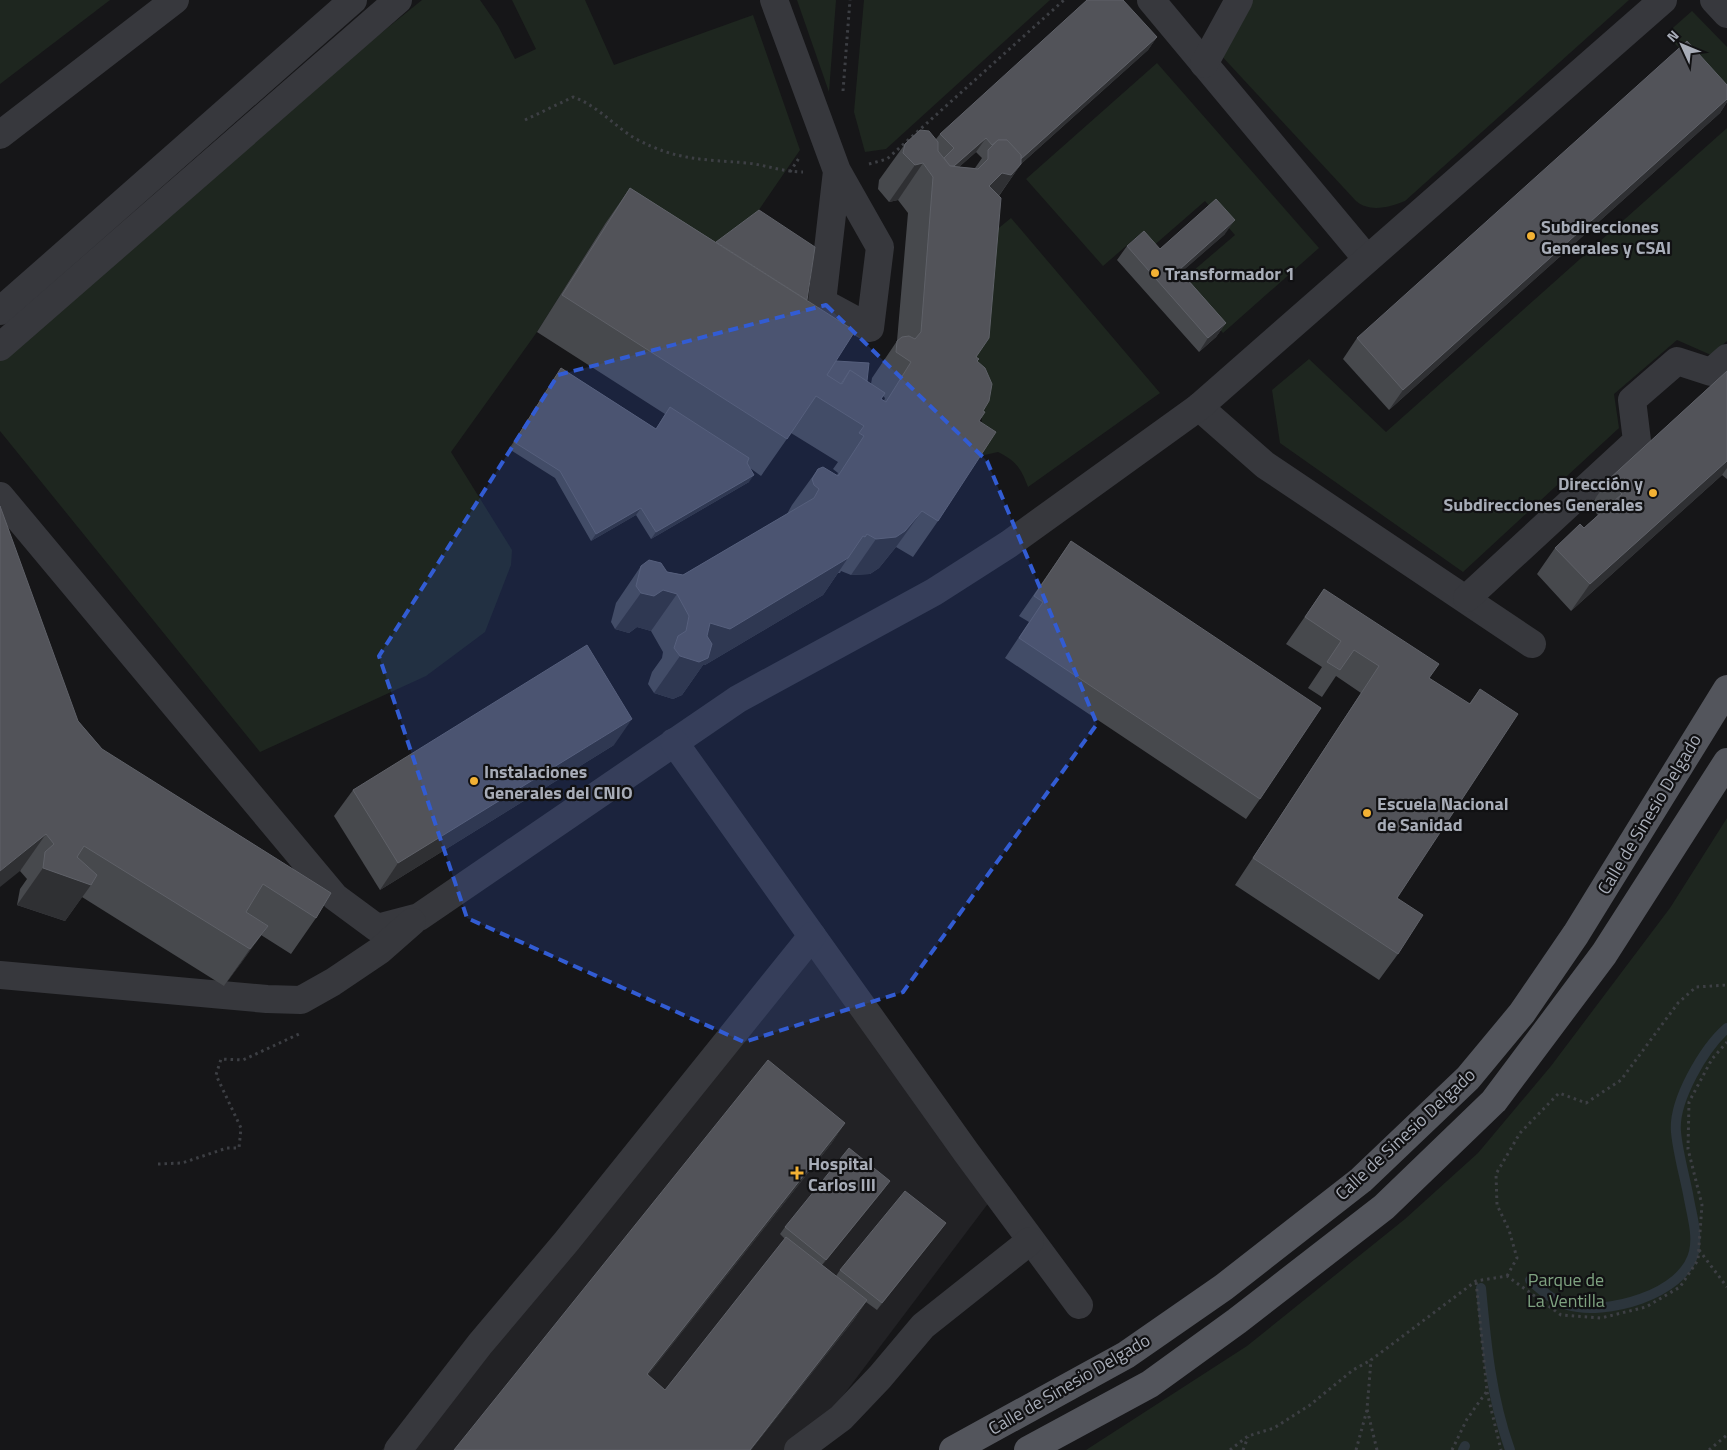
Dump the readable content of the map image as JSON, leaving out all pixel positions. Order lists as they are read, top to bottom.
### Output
{
  "streets": {
    "main road": ["Calle de Sinesio Delgado"]
  },
  "parks": ["Parque de La Ventilla"],
  "places": {
    "other": [
      "Subdirecciones Generales y CSAI",
      "Transformador 1",
      "Dirección y Subdirecciones Generales",
      "Instalaciones Generales del CNIO",
      "Escuela Nacional de Sanidad"
    ],
    "health": ["Hospital Carlos III"]
  },
  "north": "top left"
}
